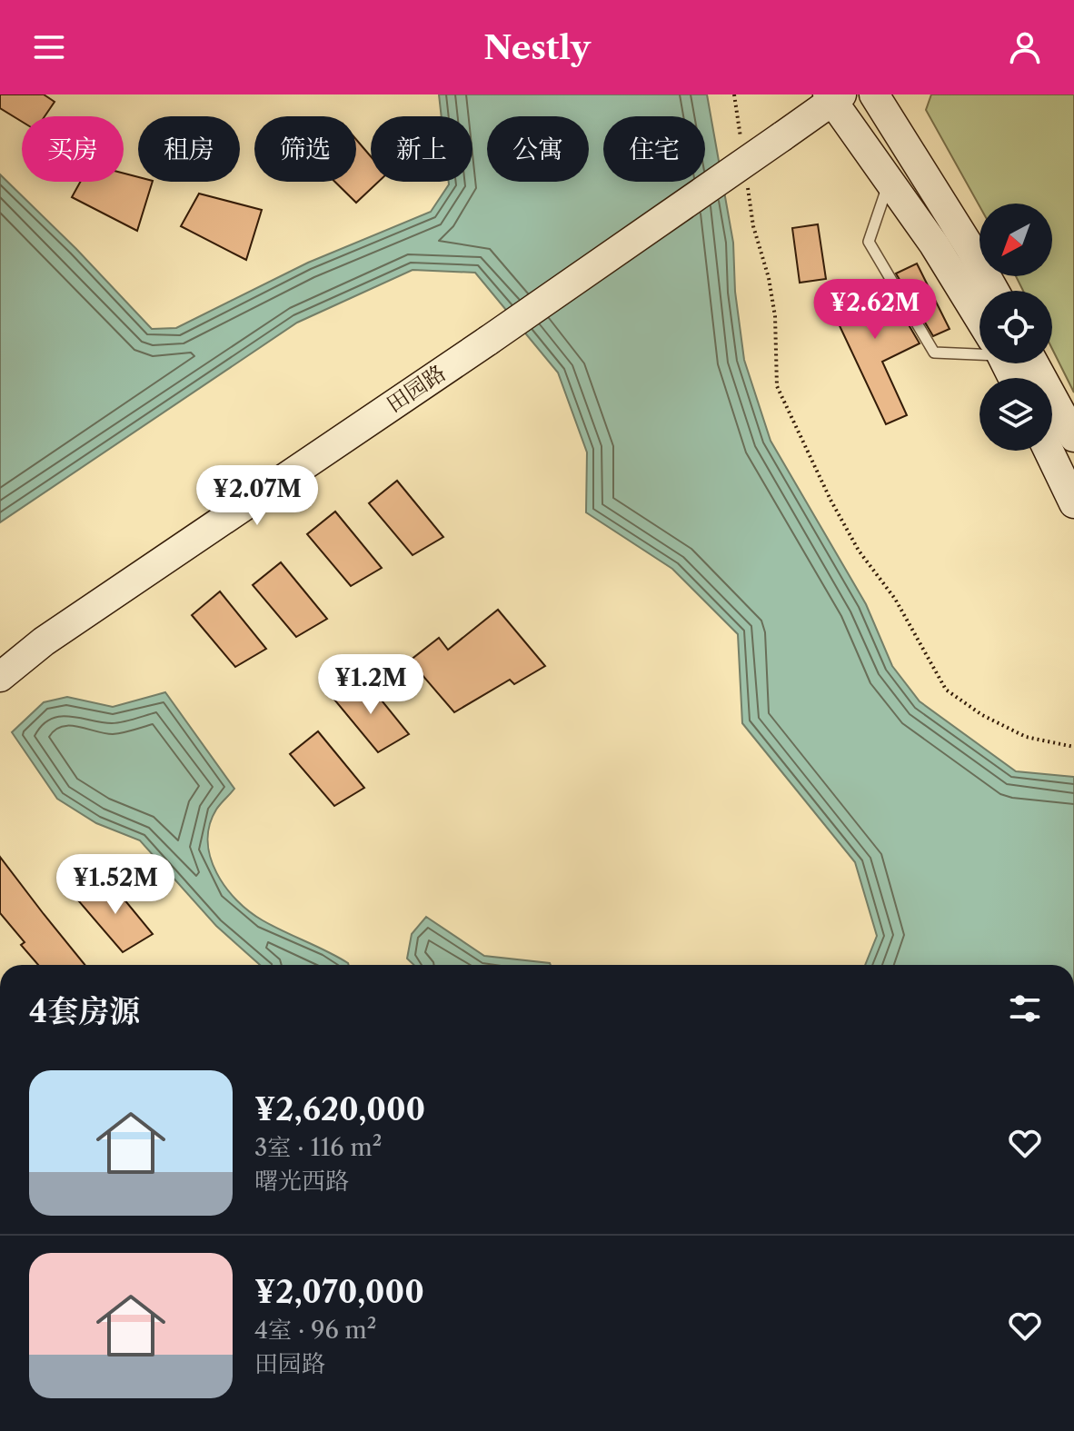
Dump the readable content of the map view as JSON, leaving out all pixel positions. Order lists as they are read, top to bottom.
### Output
{
  "streets": {
    "street": ["田园路"]
  },
  "north": "bottom left",
  "page": {
    "header": "Nestly",
    "chip": [
      "买房",
      "租房",
      "筛选",
      "新上",
      "公寓",
      "住宅"
    ],
    "price": [
      "¥2.62M",
      "¥2.07M",
      "¥1.2M",
      "¥1.52M"
    ],
    "heading": "4套房源",
    "list": [
      {
        "name": "¥2,620,000",
        "note": "3室 · 116 m² · 曙光西路"
      },
      {
        "name": "¥2,070,000",
        "note": "4室 · 96 m² · 田园路"
      }
    ]
  }
}
